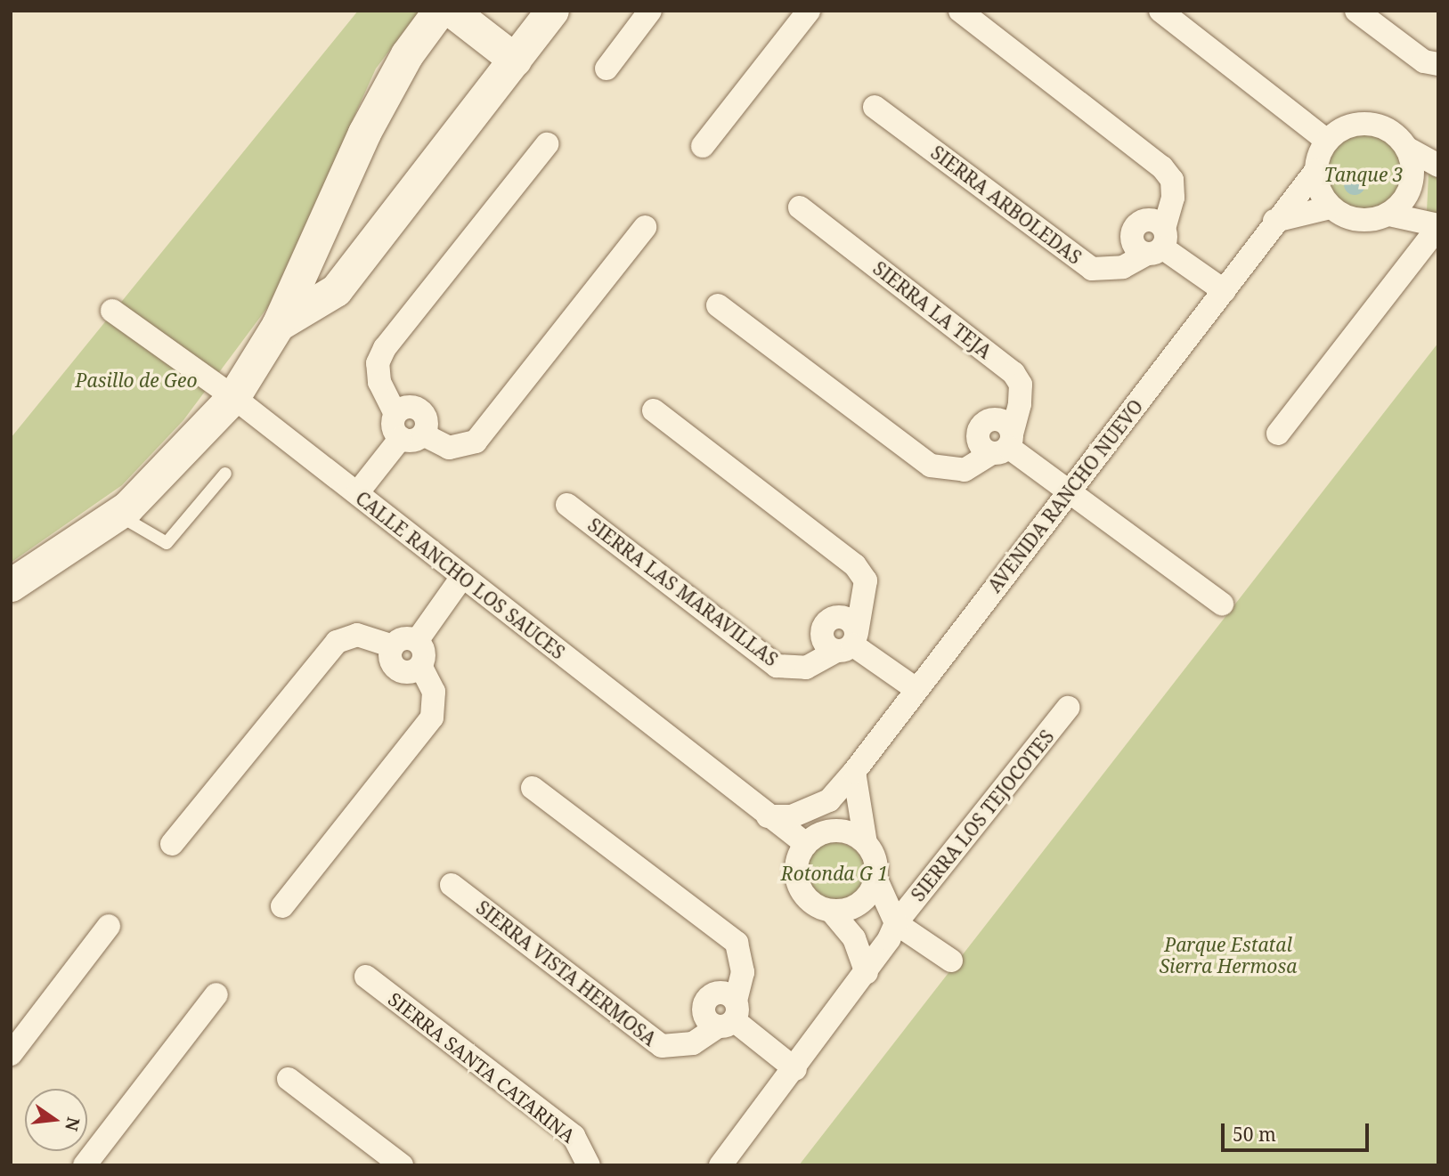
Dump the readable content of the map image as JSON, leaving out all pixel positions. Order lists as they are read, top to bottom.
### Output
{
  "streets": {
    "street": [
      "SIERRA ARBOLEDAS",
      "SIERRA LA TEJA",
      "AVENIDA RANCHO NUEVO",
      "CALLE RANCHO LOS SAUCES",
      "SIERRA LAS MARAVILLAS",
      "SIERRA LOS TEJOCOTES",
      "SIERRA VISTA HERMOSA",
      "SIERRA SANTA CATARINA"
    ]
  },
  "parks": [
    "Tanque 3",
    "Pasillo de Geo",
    "Rotonda G 1",
    "Parque Estatal Sierra Hermosa"
  ],
  "scale_bar": "50 m",
  "north": "right"
}
